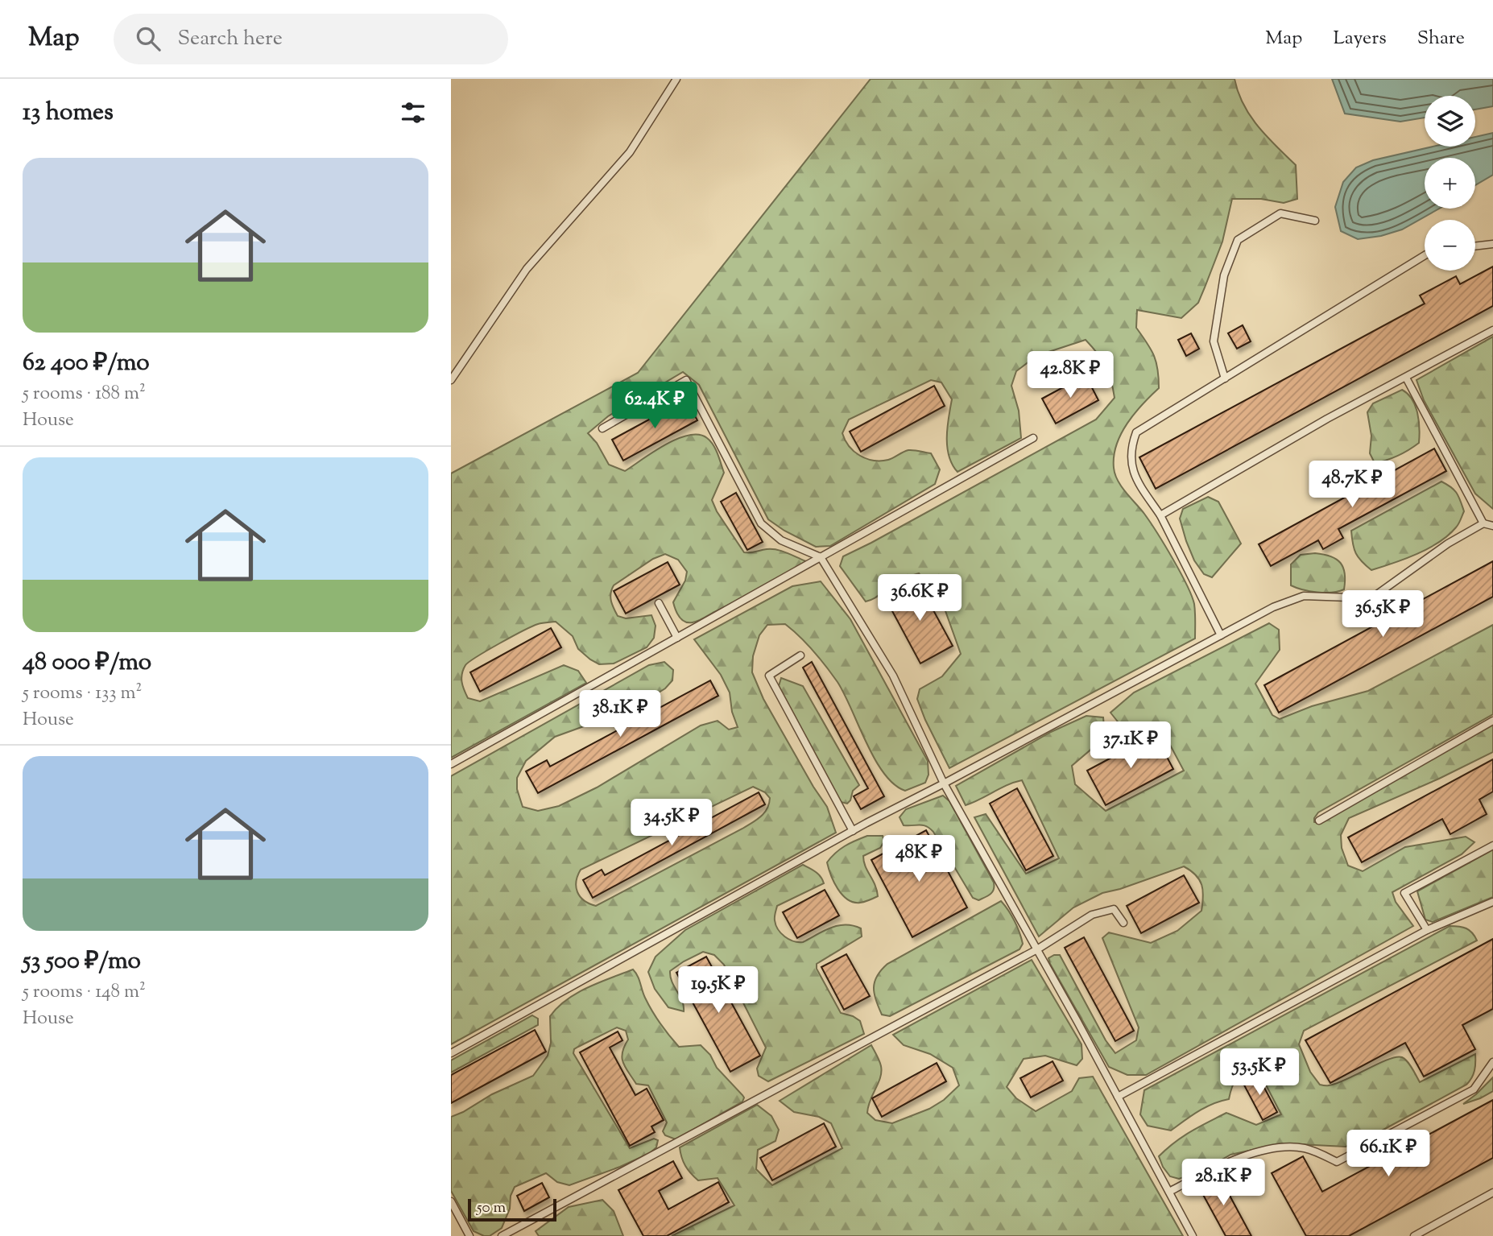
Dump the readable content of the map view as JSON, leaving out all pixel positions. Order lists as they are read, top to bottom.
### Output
{
  "scale_bar": "50 m",
  "page": {
    "header": "Map",
    "search": "Search here",
    "nav": ["Map", "Layers", "Share"],
    "heading": "13 homes",
    "map_buttons": ["+", "−"],
    "list": [
      {
        "name": "62 400 ₽/mo",
        "note": "5 rooms · 188 m² · House"
      },
      {
        "name": "48 000 ₽/mo",
        "note": "5 rooms · 133 m² · House"
      },
      {
        "name": "53 500 ₽/mo",
        "note": "5 rooms · 148 m² · House"
      }
    ],
    "price": [
      "42.8K ₽",
      "62.4K ₽",
      "48.7K ₽",
      "36.6K ₽",
      "36.5K ₽",
      "38.1K ₽",
      "37.1K ₽",
      "34.5K ₽",
      "48K ₽",
      "19.5K ₽",
      "53.5K ₽",
      "66.1K ₽",
      "28.1K ₽"
    ],
    "scale": "50 m"
  }
}
